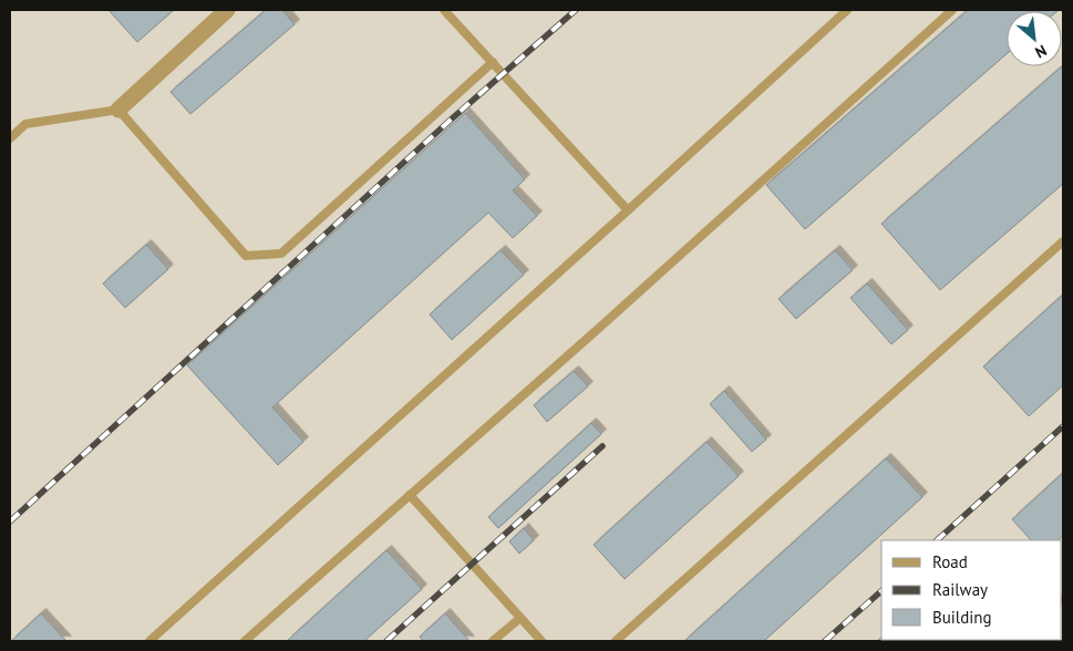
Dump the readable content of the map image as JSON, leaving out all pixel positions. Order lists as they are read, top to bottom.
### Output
{
  "legend": ["Road", "Railway", "Building"],
  "north": "bottom right"
}
